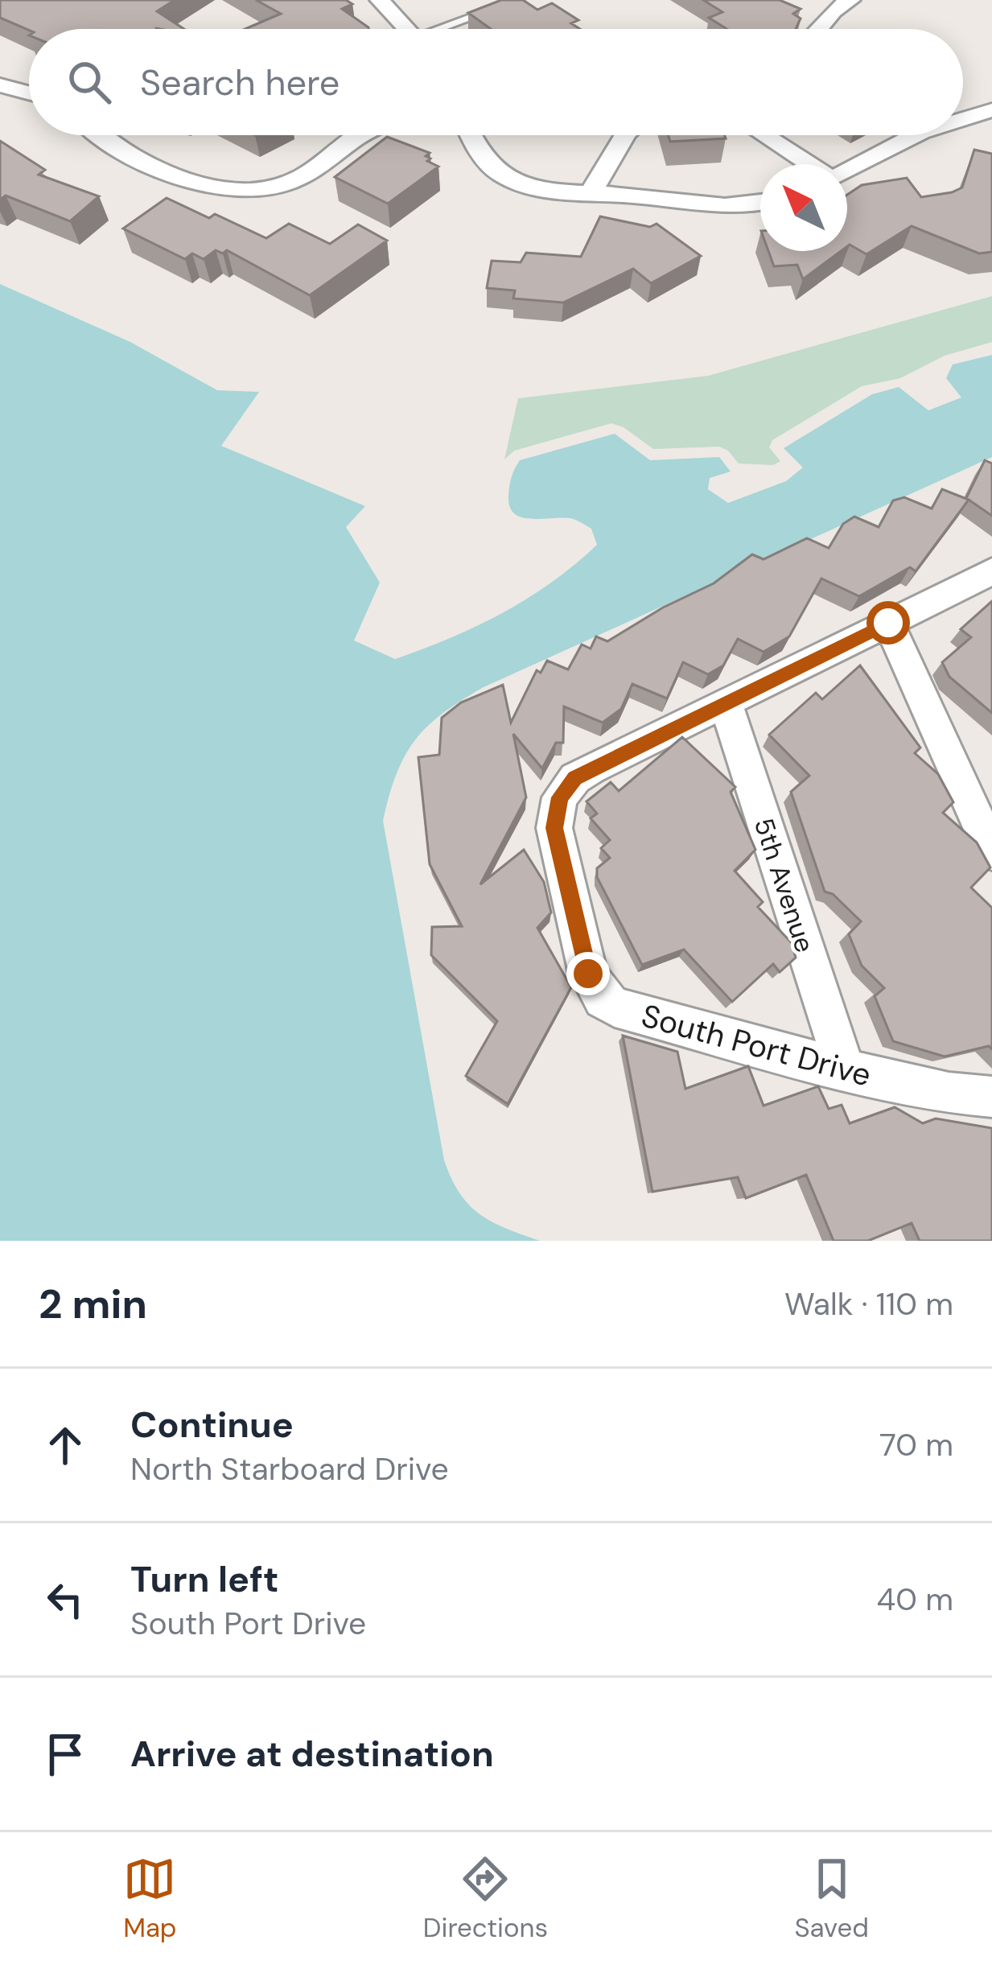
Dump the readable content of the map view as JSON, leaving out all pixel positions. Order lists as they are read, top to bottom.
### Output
{
  "streets": {
    "street": ["5th Avenue", "South Port Drive"]
  },
  "crossings": [
    ["5th Avenue", "South Port Drive"]
  ],
  "north": "top left",
  "page": {
    "search": "Search here",
    "heading": ["2 min", "Walk · 110 m"],
    "list": [
      ["Continue", "North Starboard Drive", "70 m"],
      ["Turn left", "South Port Drive", "40 m"],
      "Arrive at destination"
    ],
    "nav": ["Map", "Directions", "Saved"]
  }
}
